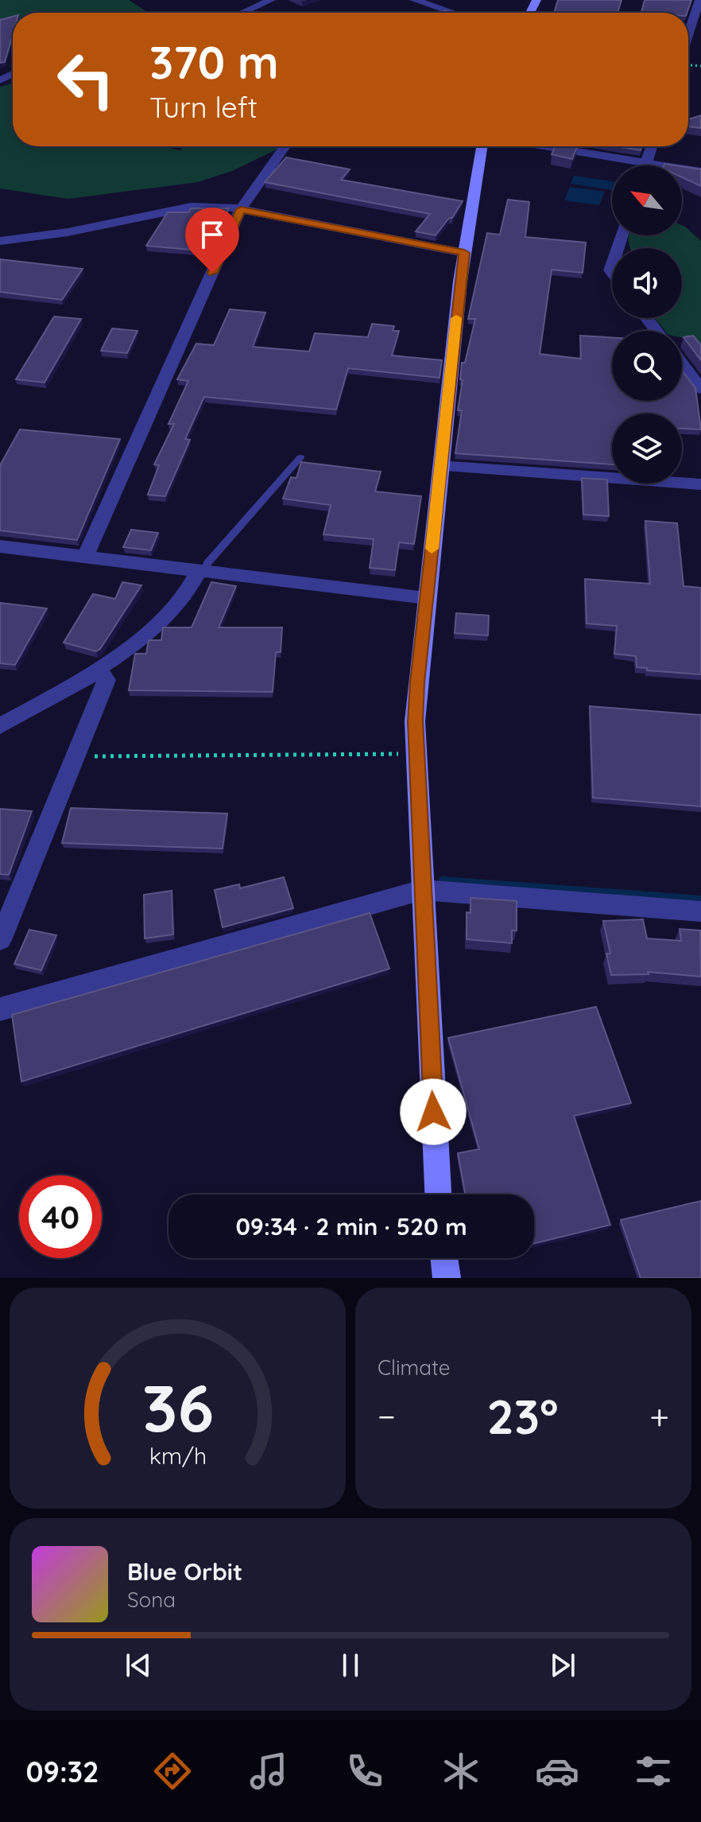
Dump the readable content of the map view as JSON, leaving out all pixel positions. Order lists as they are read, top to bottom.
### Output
{
  "north": "top left",
  "page": {
    "turn": ["370 m", "Turn left"],
    "limit": "40",
    "trip": "09:34 · 2 min · 520 m",
    "tile": "Climate",
    "heat": ["−", "23°", "+"],
    "song": ["Blue Orbit", "Sona"],
    "tabs": "09:32",
    "gauge": ["36", "km/h"]
  }
}
